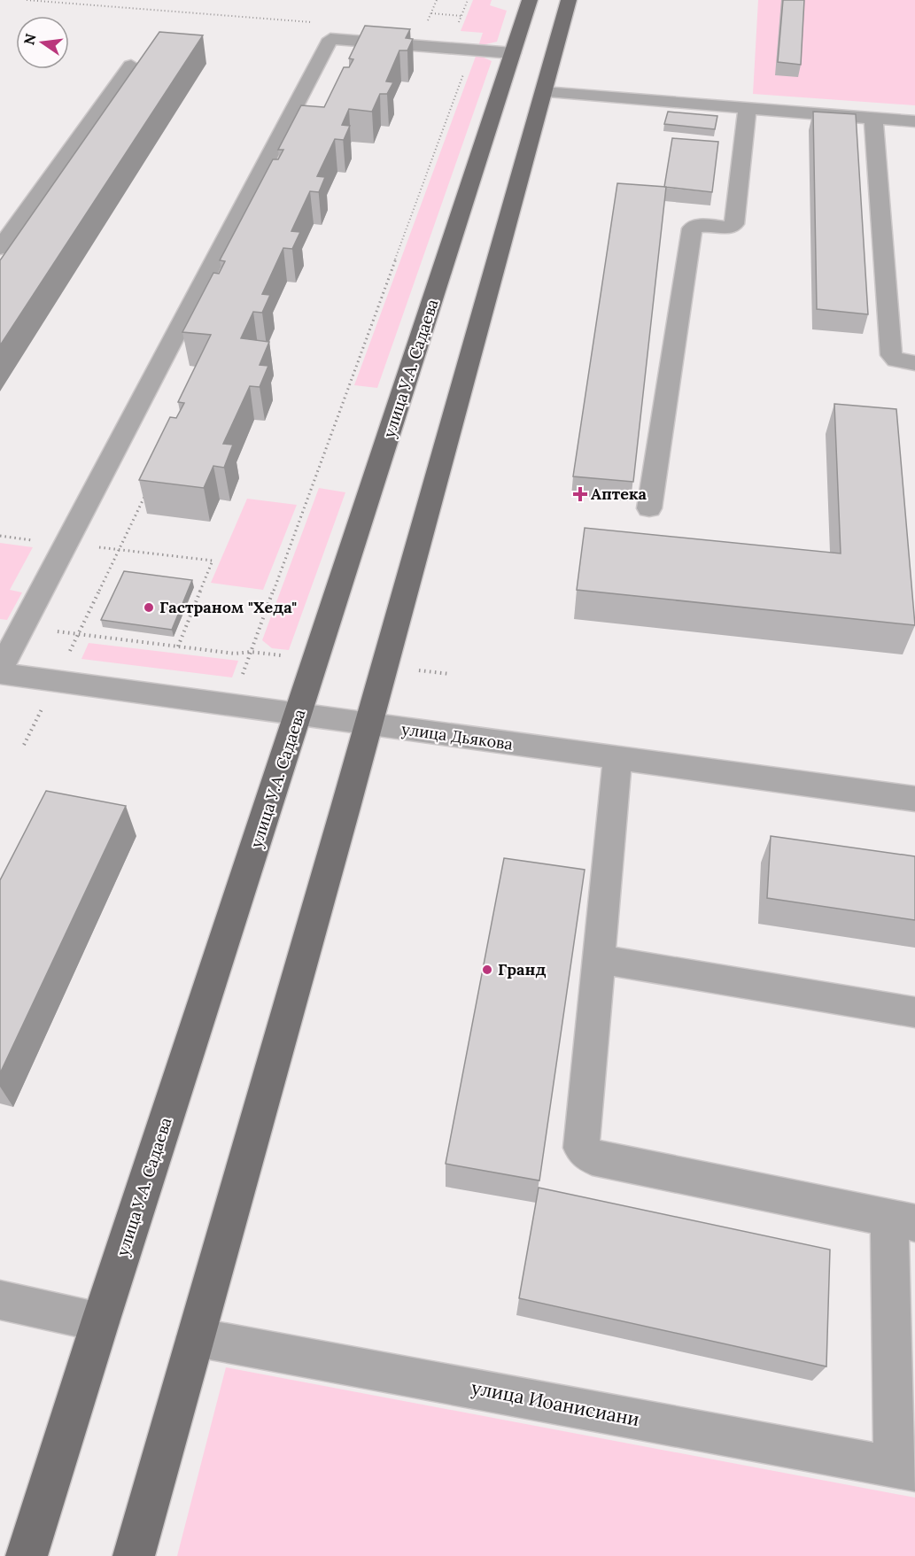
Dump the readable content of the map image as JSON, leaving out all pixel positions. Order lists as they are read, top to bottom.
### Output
{
  "streets": {
    "main road": ["улица У.А. Садаева"],
    "street": ["улица Дьякова", "улица Иоанисиани"]
  },
  "crossings": [
    ["улица У.А. Садаева", "улица Дьякова"]
  ],
  "places": {
    "health": ["Аптека"],
    "other": ["Гастраном \"Хеда\"", "Гранд"]
  },
  "north": "left"
}
